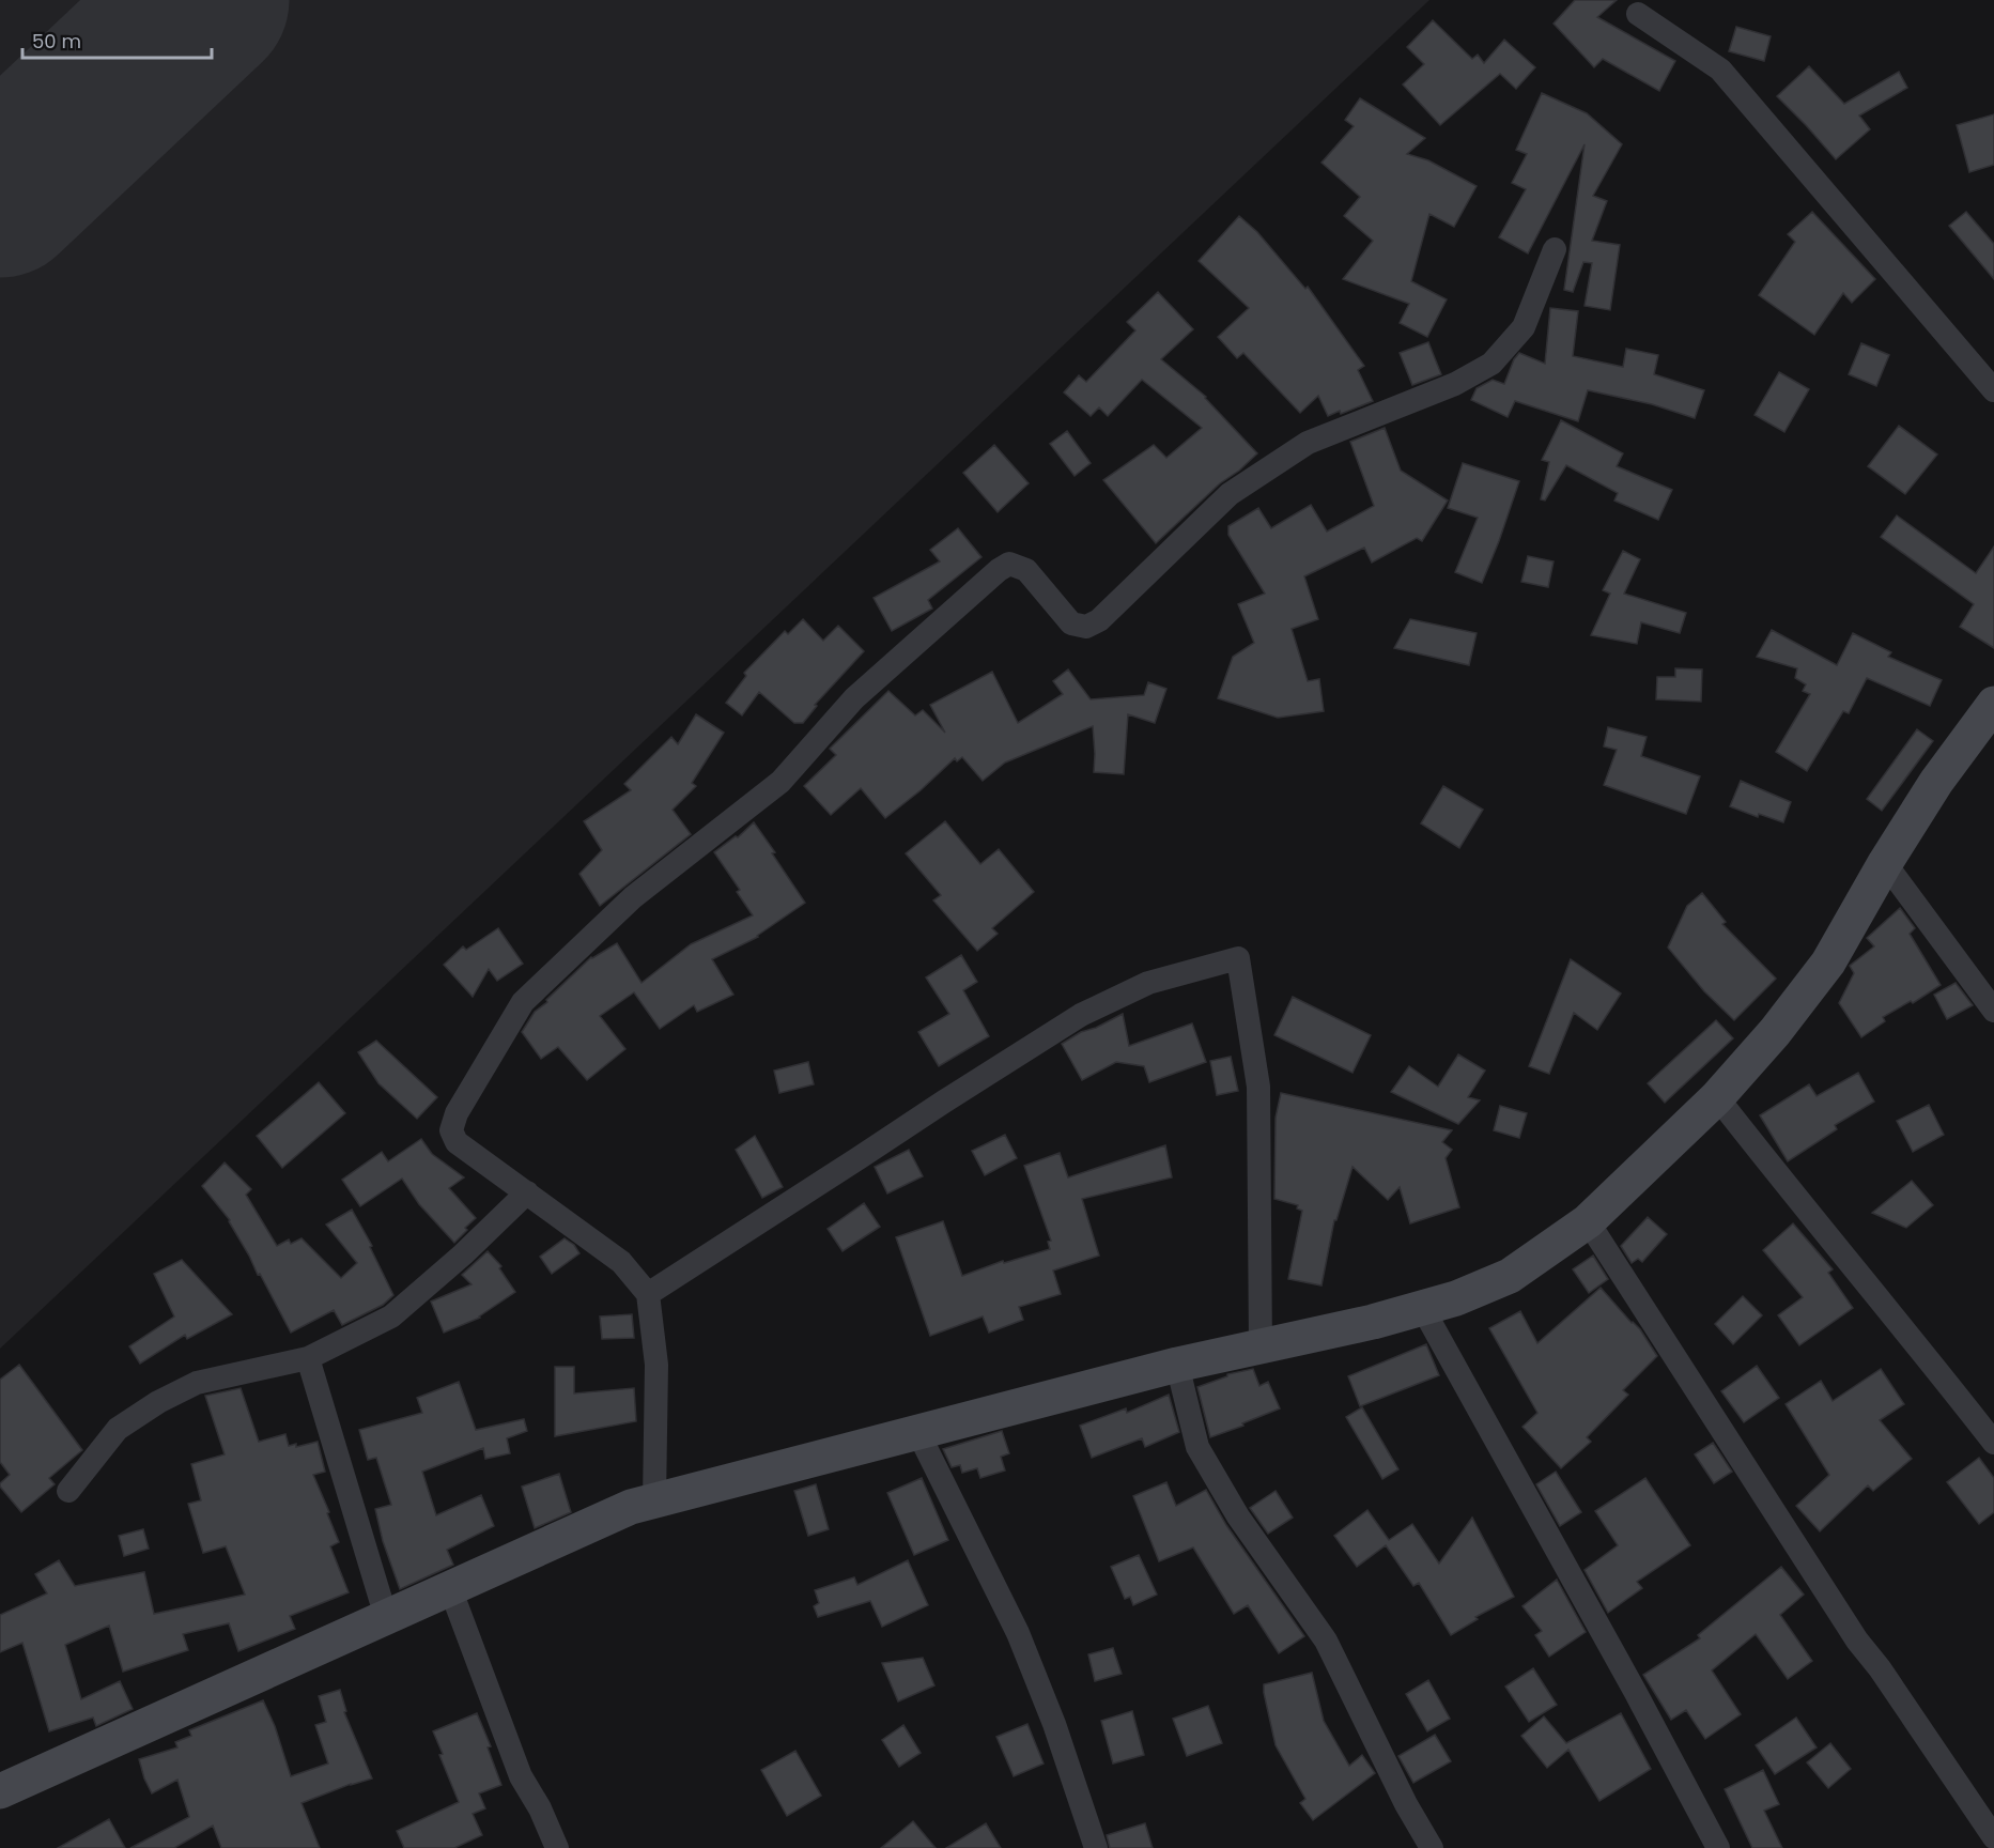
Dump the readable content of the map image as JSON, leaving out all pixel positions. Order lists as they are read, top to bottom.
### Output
{
  "scale_bar": "50 m"
}
